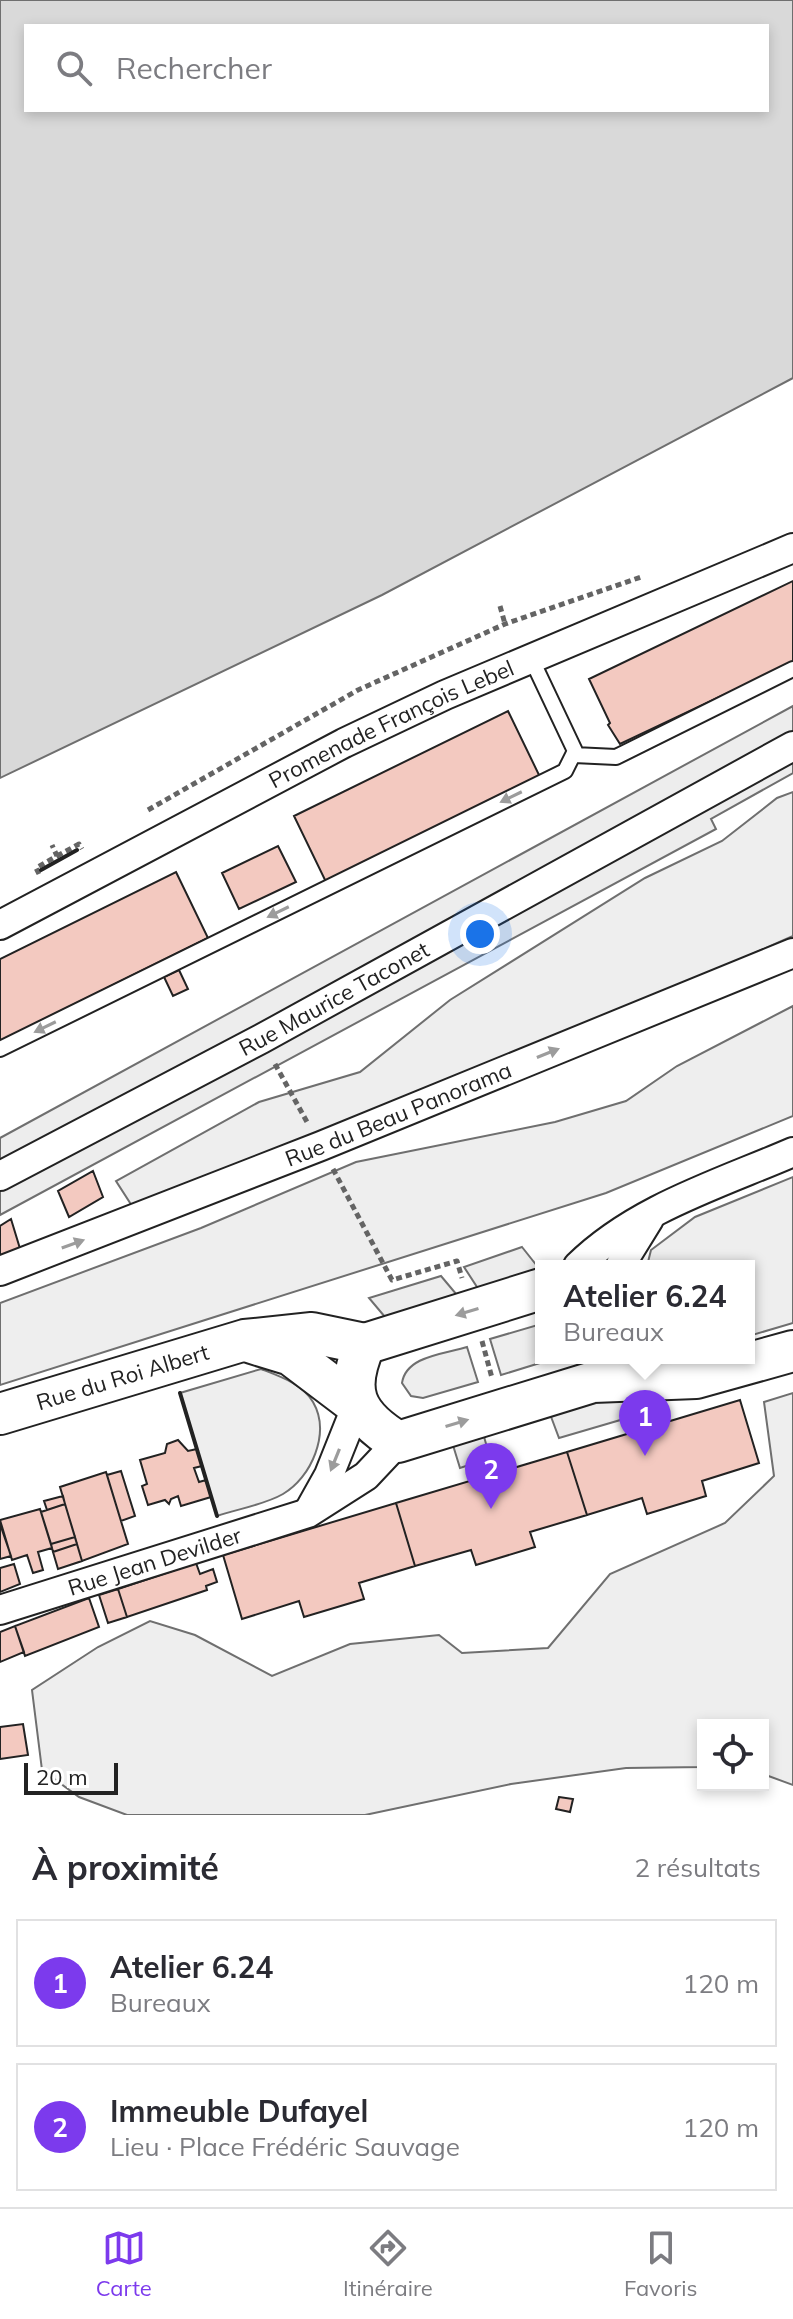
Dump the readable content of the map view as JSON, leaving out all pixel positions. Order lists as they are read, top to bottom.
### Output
{
  "streets": {
    "street": [
      "Promenade François Lebel",
      "Rue Maurice Taconet",
      "Rue du Beau Panorama",
      "Rue du Roi Albert",
      "Rue Jean Devilder"
    ]
  },
  "scale_bar": "20 m",
  "page": {
    "search": "Rechercher",
    "popup": ["Atelier 6.24", "Bureaux"],
    "pins": ["1", "2"],
    "scale": "20 m",
    "heading": ["À proximité", "2 résultats"],
    "list": [
      {
        "mark": "1",
        "name": "Atelier 6.24",
        "note": "Bureaux",
        "value": "120 m"
      },
      {
        "mark": "2",
        "name": "Immeuble Dufayel",
        "note": "Lieu · Place Frédéric Sauvage",
        "value": "120 m"
      }
    ],
    "nav": ["Carte", "Itinéraire", "Favoris"]
  }
}
